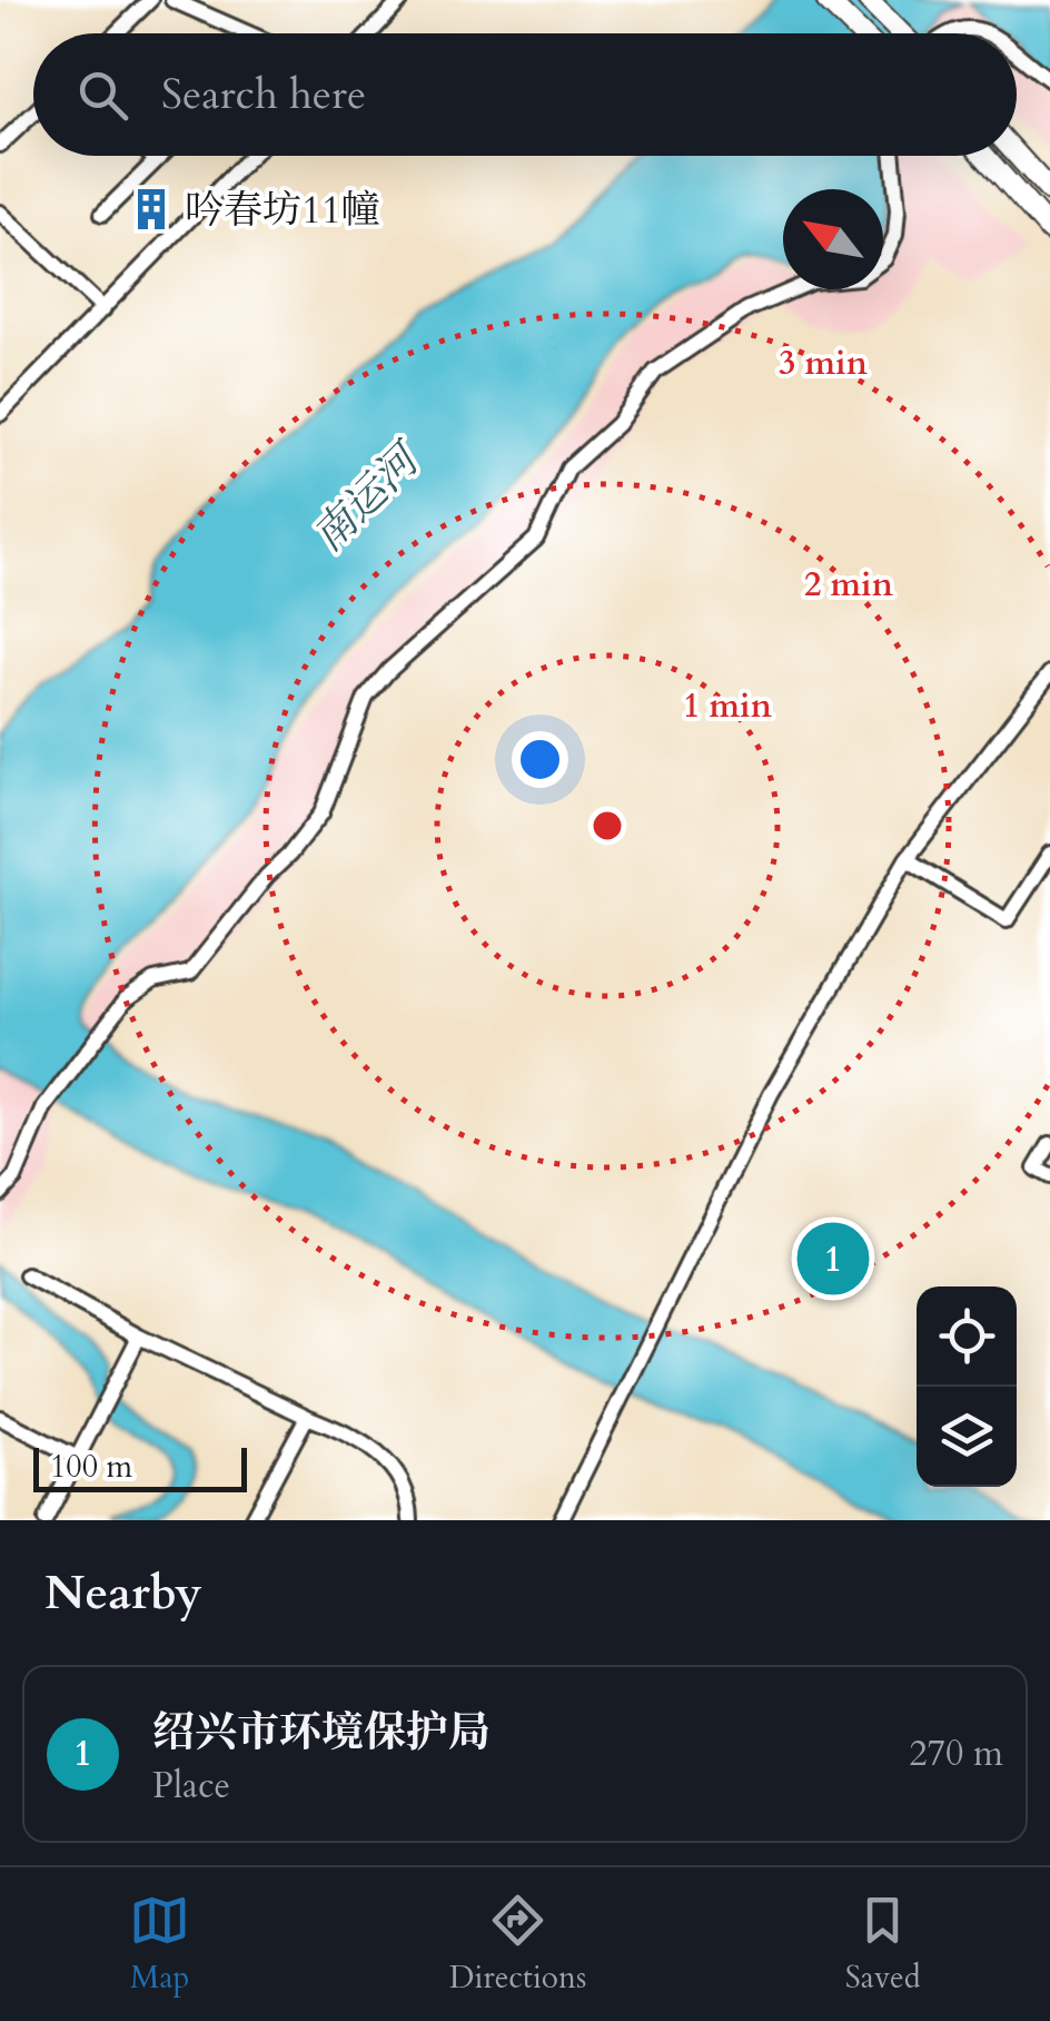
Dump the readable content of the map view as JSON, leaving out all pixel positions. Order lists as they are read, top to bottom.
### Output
{
  "water": ["南运河"],
  "places": {
    "building": ["吟春坊11幢"]
  },
  "scale_bar": "100 m",
  "north": "top left",
  "page": {
    "search": "Search here",
    "pins": "1",
    "scale": "100 m",
    "heading": "Nearby",
    "list": [
      {
        "mark": "1",
        "name": "绍兴市环境保护局",
        "note": "Place",
        "value": "270 m"
      }
    ],
    "nav": ["Map", "Directions", "Saved"]
  },
  "rings": ["3 min", "2 min", "1 min"]
}
